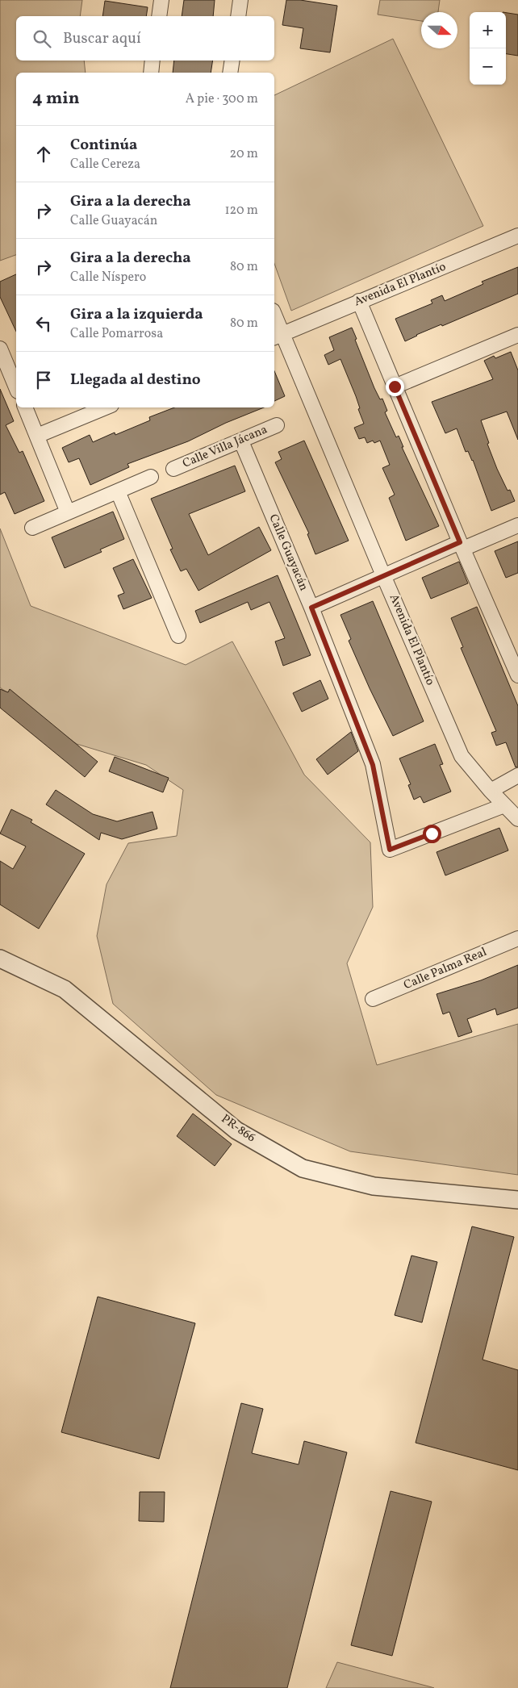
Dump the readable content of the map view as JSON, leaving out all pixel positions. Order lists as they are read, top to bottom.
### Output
{
  "streets": {
    "street": [
      "Avenida El Plantío",
      "Calle Villa Jácana",
      "Calle Guayacán",
      "Calle Palma Real",
      "PR-866"
    ]
  },
  "crossings": [
    ["Avenida El Plantío", "Calle Guayacán"],
    ["Calle Villa Jácana", "Calle Guayacán"]
  ],
  "north": "right",
  "page": {
    "map_buttons": ["+", "−"],
    "search": "Buscar aquí",
    "heading": ["4 min", "A pie · 300 m"],
    "list": [
      ["Continúa", "Calle Cereza", "20 m"],
      ["Gira a la derecha", "Calle Guayacán", "120 m"],
      ["Gira a la derecha", "Calle Níspero", "80 m"],
      ["Gira a la izquierda", "Calle Pomarrosa", "80 m"],
      "Llegada al destino"
    ]
  }
}
